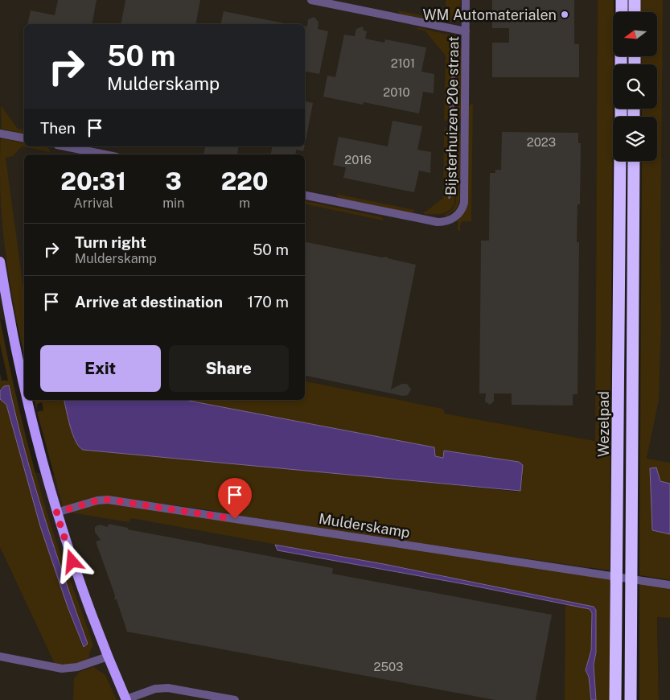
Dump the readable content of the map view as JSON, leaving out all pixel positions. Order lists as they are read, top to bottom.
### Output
{
  "streets": {
    "highway": ["Wezelpad"],
    "street": ["Bijsterhuizen 20e straat", "Mulderskamp"]
  },
  "places": ["WM Automaterialen"],
  "house_numbers": [
    "2101",
    "2010",
    "2023",
    "2016",
    "2503"
  ],
  "north": "left",
  "page": {
    "turn": ["50 m", "Mulderskamp"],
    "then": "Then",
    "eta": [
      "20:31",
      "Arrival",
      "3",
      "min",
      "220",
      "m"
    ],
    "list": [
      {
        "name": "Turn right",
        "note": "Mulderskamp",
        "value": "50 m"
      },
      {
        "name": "Arrive at destination",
        "value": "170 m"
      }
    ],
    "buttons": ["Exit", "Share"]
  }
}
